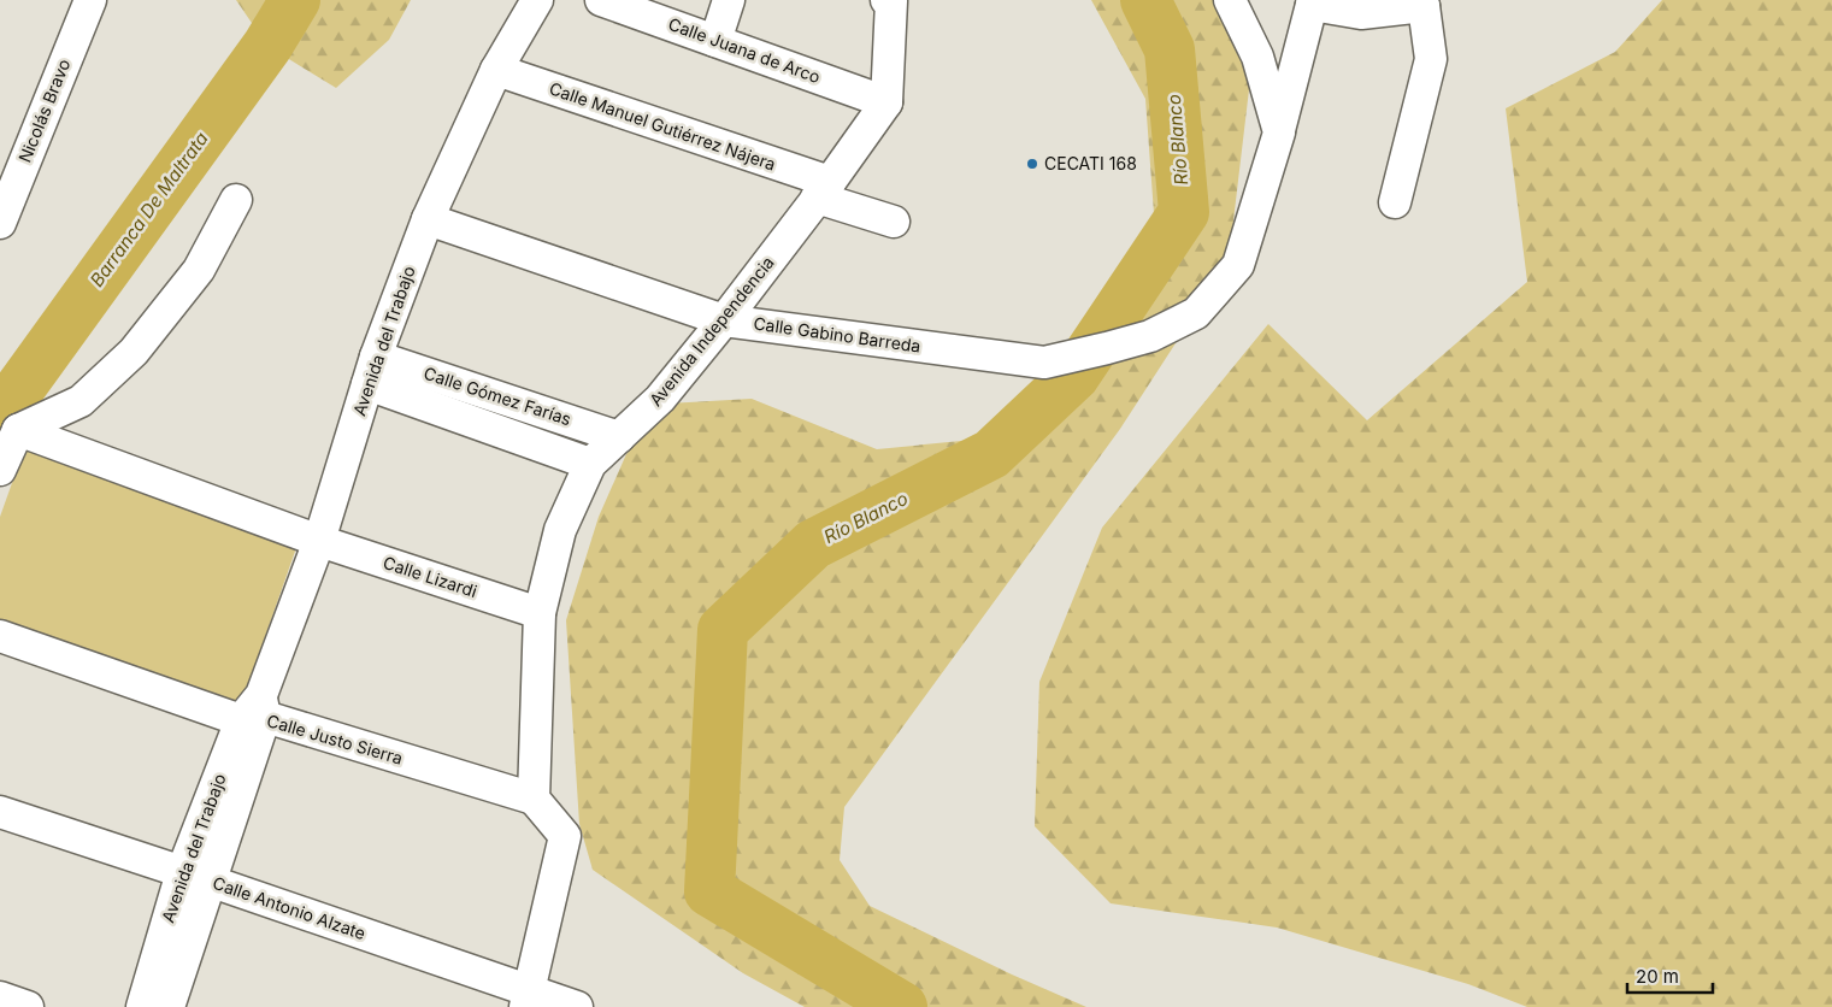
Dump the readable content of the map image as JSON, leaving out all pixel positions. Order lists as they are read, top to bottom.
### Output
{
  "streets": {
    "street": [
      "Calle Juana de Arco",
      "Nicolás Bravo",
      "Calle Manuel Gutiérrez Nájera",
      "Avenida Independencia",
      "Calle Gabino Barreda",
      "Avenida del Trabajo",
      "Calle Gómez Farías",
      "Calle Lizardi",
      "Calle Justo Sierra",
      "Calle Antonio Alzate"
    ]
  },
  "crossings": [
    ["Calle Juana de Arco", "Avenida Independencia"],
    ["Calle Manuel Gutiérrez Nájera", "Avenida Independencia"],
    ["Calle Manuel Gutiérrez Nájera", "Avenida del Trabajo"],
    ["Avenida Independencia", "Calle Gabino Barreda"],
    ["Avenida Independencia", "Calle Gómez Farías"],
    ["Avenida Independencia", "Calle Lizardi"],
    ["Avenida Independencia", "Calle Justo Sierra"],
    ["Calle Gabino Barreda", "Avenida del Trabajo"],
    ["Avenida del Trabajo", "Calle Gómez Farías"],
    ["Avenida del Trabajo", "Calle Lizardi"],
    ["Avenida del Trabajo", "Calle Justo Sierra"],
    ["Avenida del Trabajo", "Calle Antonio Alzate"]
  ],
  "water": ["Río Blanco", "Barranca De Maltrata"],
  "places": ["CECATI 168"],
  "scale_bar": "20 m"
}
